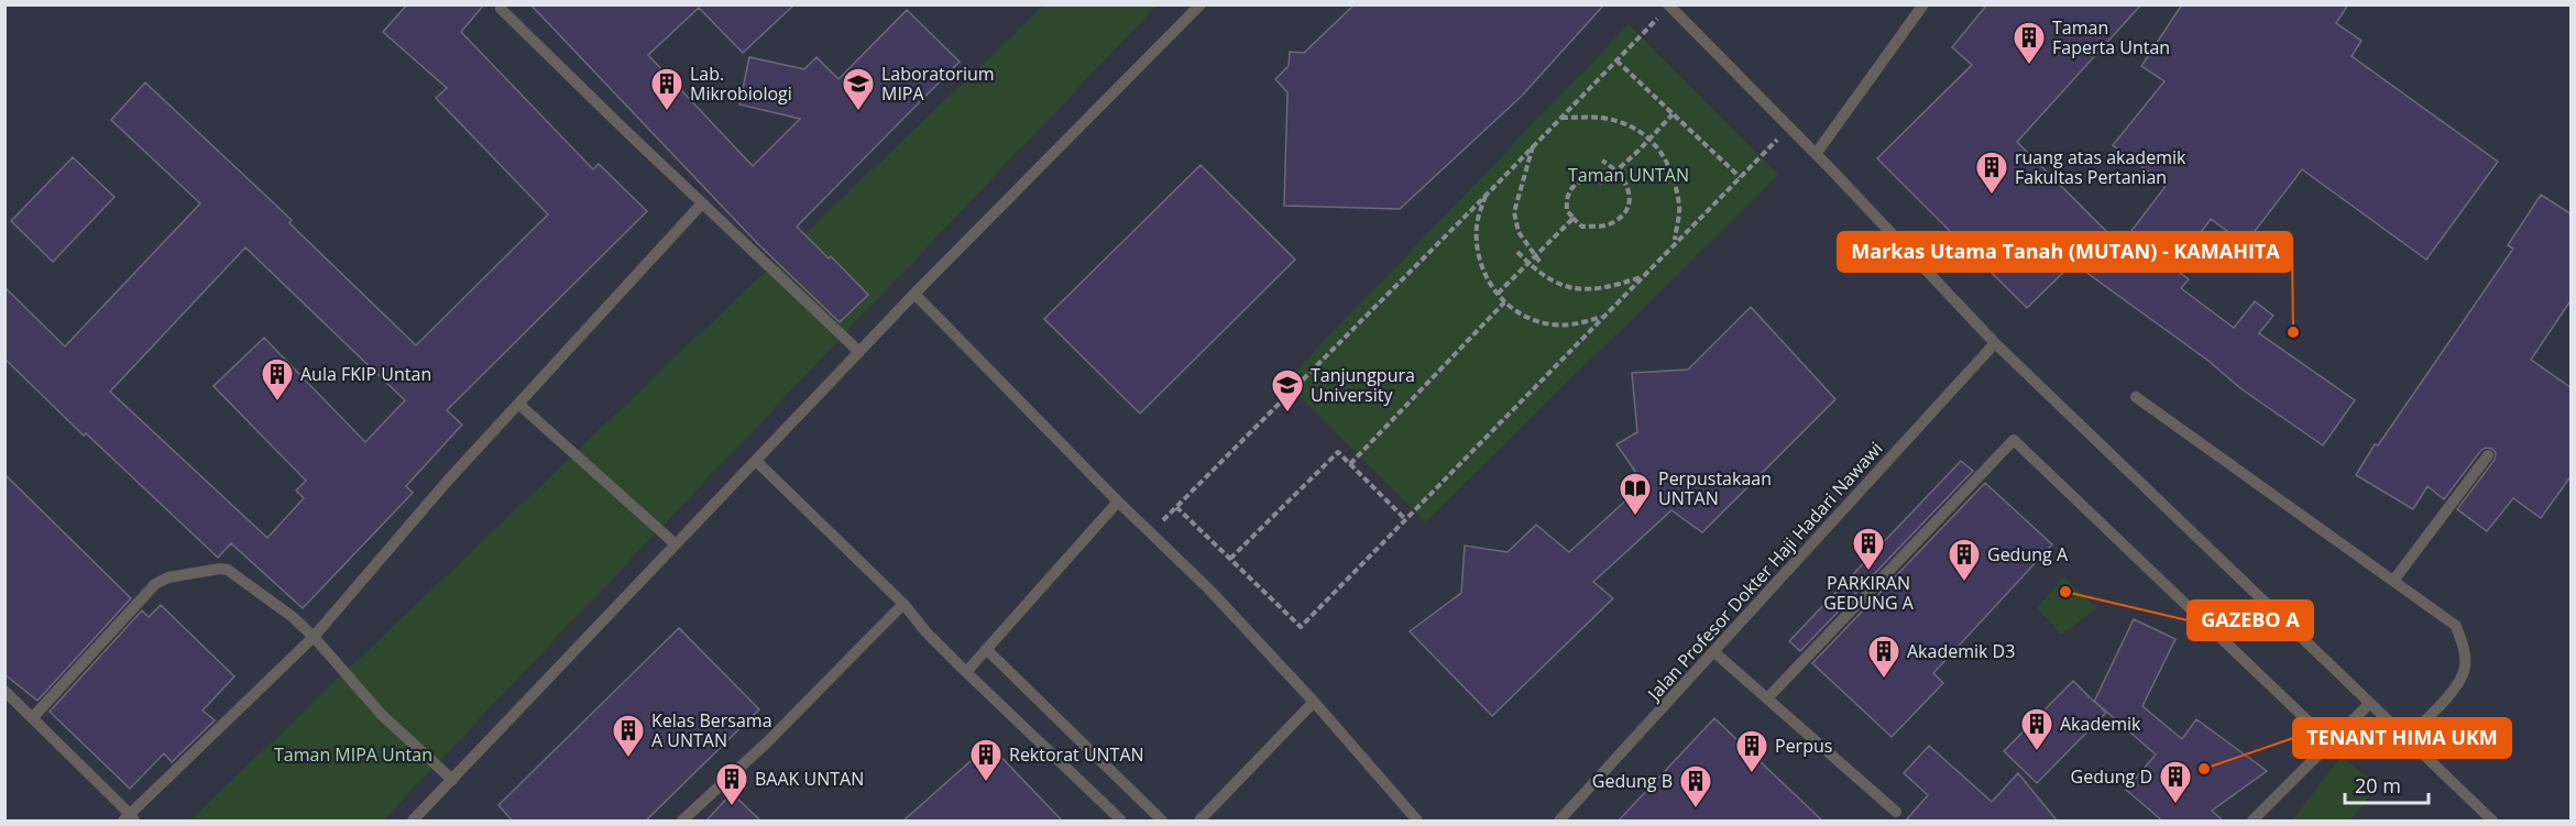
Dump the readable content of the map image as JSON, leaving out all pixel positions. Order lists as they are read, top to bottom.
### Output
{
  "streets": {
    "lane": ["Jalan Profesor Dokter Haji Hadari Nawawi"]
  },
  "parks": ["Taman UNTAN", "Taman MIPA Untan"],
  "places": {
    "building": [
      "Taman Faperta Untan",
      "Lab. Mikrobiologi",
      "ruang atas akademik Fakultas Pertanian",
      "Aula FKIP Untan",
      "PARKIRAN GEDUNG A",
      "Gedung A",
      "Akademik D3",
      "Akademik",
      "Kelas Bersama A UNTAN",
      "Perpus",
      "Rektorat UNTAN",
      "Gedung D",
      "BAAK UNTAN",
      "Gedung B"
    ],
    "school or university": ["Laboratorium MIPA", "Tanjungpura University"],
    "other": ["Markas Utama Tanah (MUTAN) - KAMAHITA", "GAZEBO A", "TENANT HIMA UKM"],
    "library": ["Perpustakaan UNTAN"]
  },
  "scale_bar": "20 m"
}
